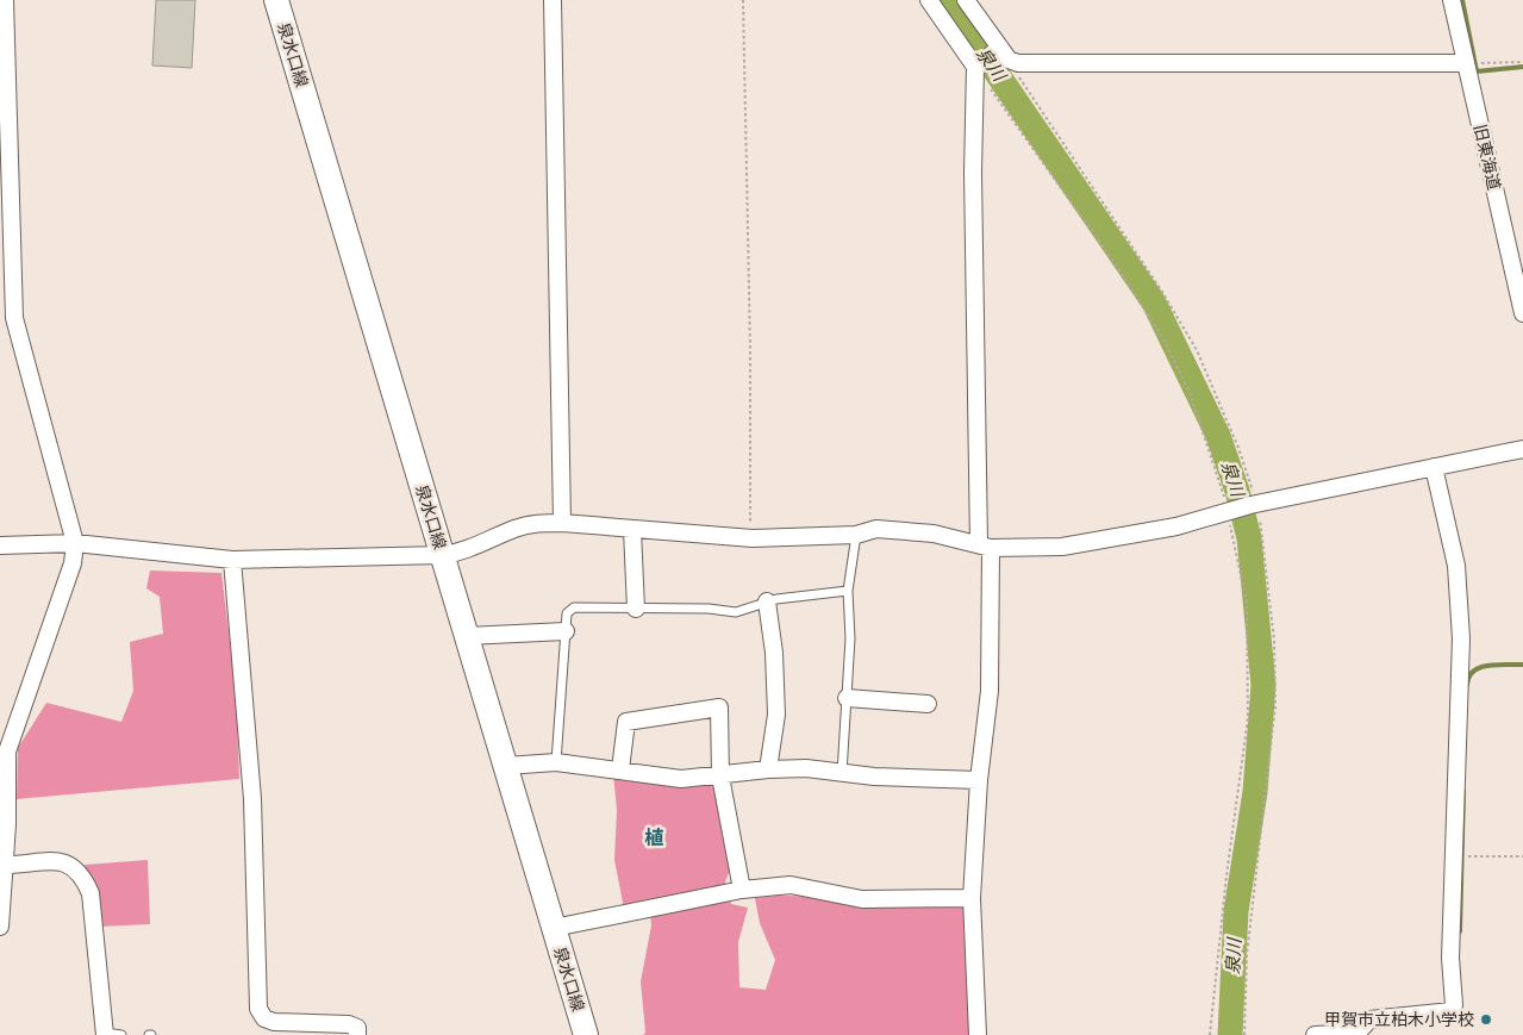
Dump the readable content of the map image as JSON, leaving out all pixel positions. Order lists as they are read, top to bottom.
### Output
{
  "streets": {
    "main road": ["泉水口線"],
    "street": ["旧東海道"]
  },
  "districts": ["植"],
  "water": ["泉川"],
  "places": ["甲賀市立柏木小学校"]
}
